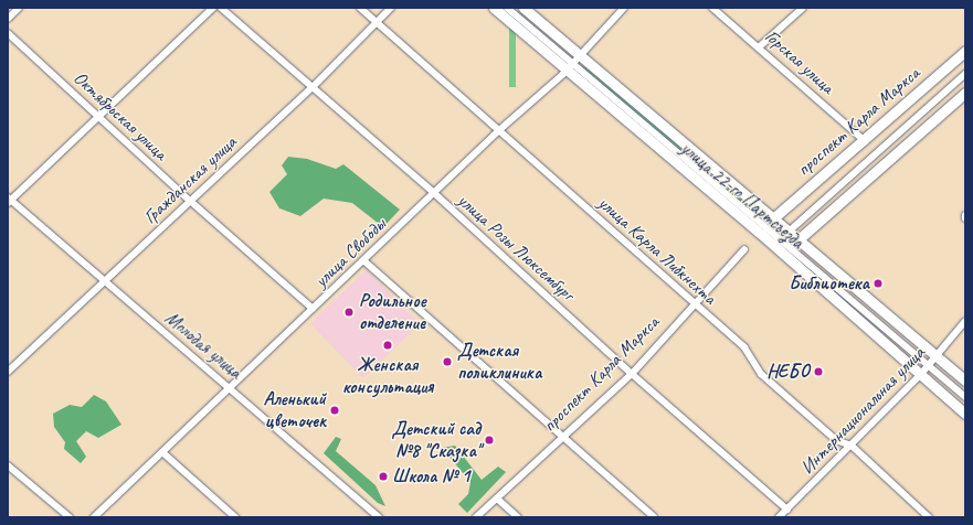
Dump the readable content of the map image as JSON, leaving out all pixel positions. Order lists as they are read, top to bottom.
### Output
{
  "streets": {
    "main road": ["проспект Карла Маркса", "улица 22-го Партсъезда"],
    "street": [
      "Горская улица",
      "Октябрьская улица",
      "Гражданская улица",
      "улица Розы Люксембург",
      "улица Карла Либкнехта",
      "улица Свободы",
      "Молодая улица",
      "Интернациональная улица"
    ]
  },
  "crossings": [
    ["Горская улица", "проспект Карла Маркса"],
    ["Октябрьская улица", "Гражданская улица"],
    ["Октябрьская улица", "улица Свободы"],
    ["проспект Карла Маркса", "улица 22-го Партсъезда"],
    ["проспект Карла Маркса", "улица Розы Люксембург"],
    ["проспект Карла Маркса", "улица Карла Либкнехта"],
    ["Гражданская улица", "улица Розы Люксембург"],
    ["Гражданская улица", "улица Карла Либкнехта"],
    ["Гражданская улица", "Молодая улица"],
    ["улица 22-го Партсъезда", "улица Свободы"],
    ["улица 22-го Партсъезда", "Интернациональная улица"],
    ["улица Розы Люксембург", "улица Свободы"],
    ["улица Розы Люксембург", "Интернациональная улица"],
    ["улица Карла Либкнехта", "улица Свободы"],
    ["улица Карла Либкнехта", "Интернациональная улица"],
    ["улица Свободы", "Молодая улица"]
  ],
  "places": [
    "Библиотека",
    "Родильное отделение",
    "Женская консультация",
    "Детская поликлиника",
    "НЕБО",
    "Аленький цветочек",
    "Детский сад №8 \"Сказка\"",
    "Школа № 1"
  ]
}
